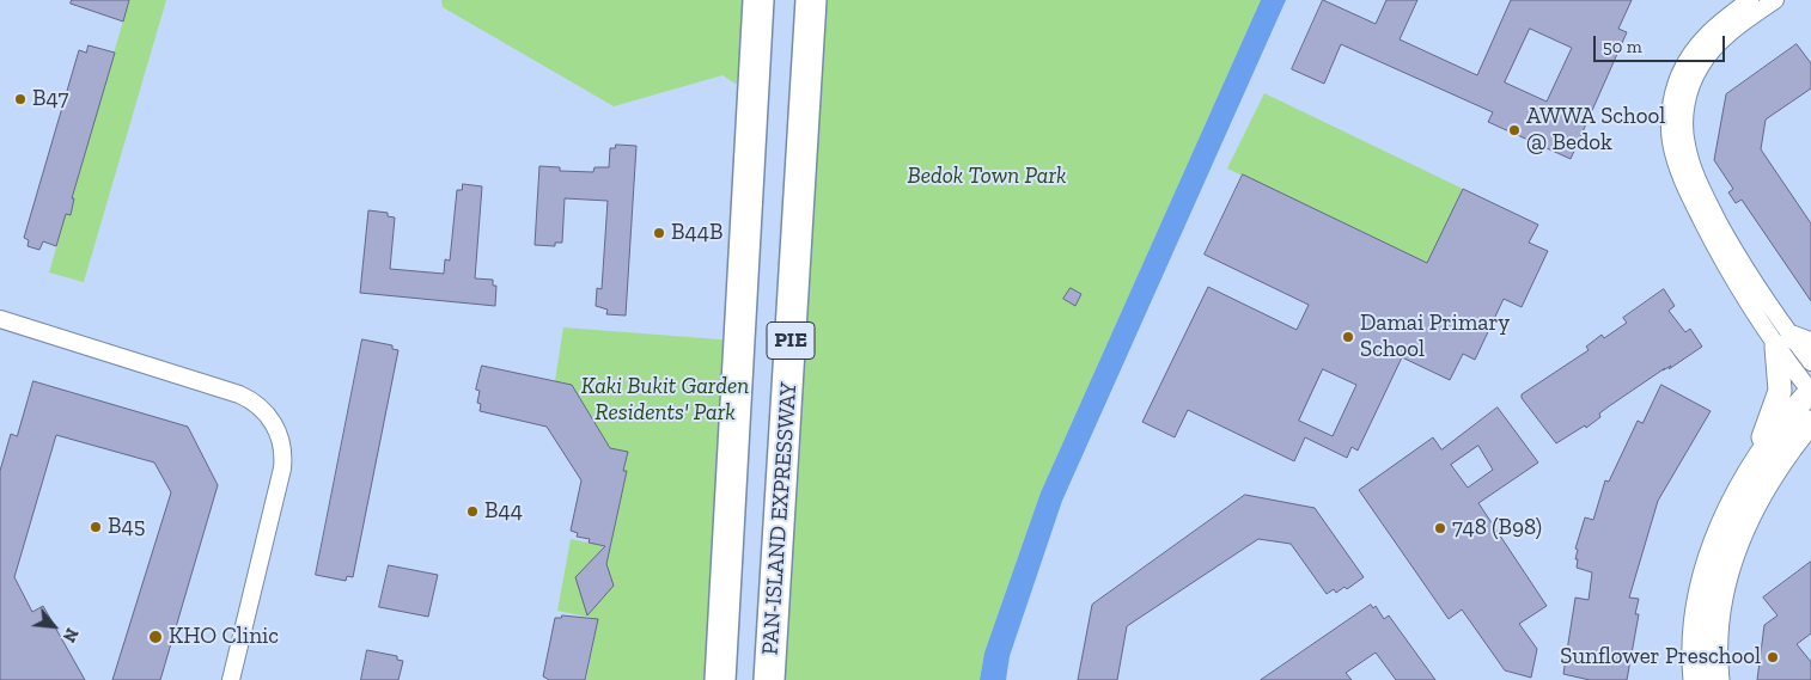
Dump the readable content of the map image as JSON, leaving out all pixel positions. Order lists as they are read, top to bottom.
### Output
{
  "streets": {
    "highway": ["PIE", "PAN-ISLAND EXPRESSWAY"]
  },
  "parks": ["Bedok Town Park", "Kaki Bukit Garden Residents' Park"],
  "places": [
    "B47",
    "AWWA School @ Bedok",
    "B44B",
    "Damai Primary School",
    "B44",
    "B45",
    "748 (B98)",
    "KHO Clinic",
    "Sunflower Preschool"
  ],
  "scale_bar": "50 m",
  "north": "bottom right"
}
